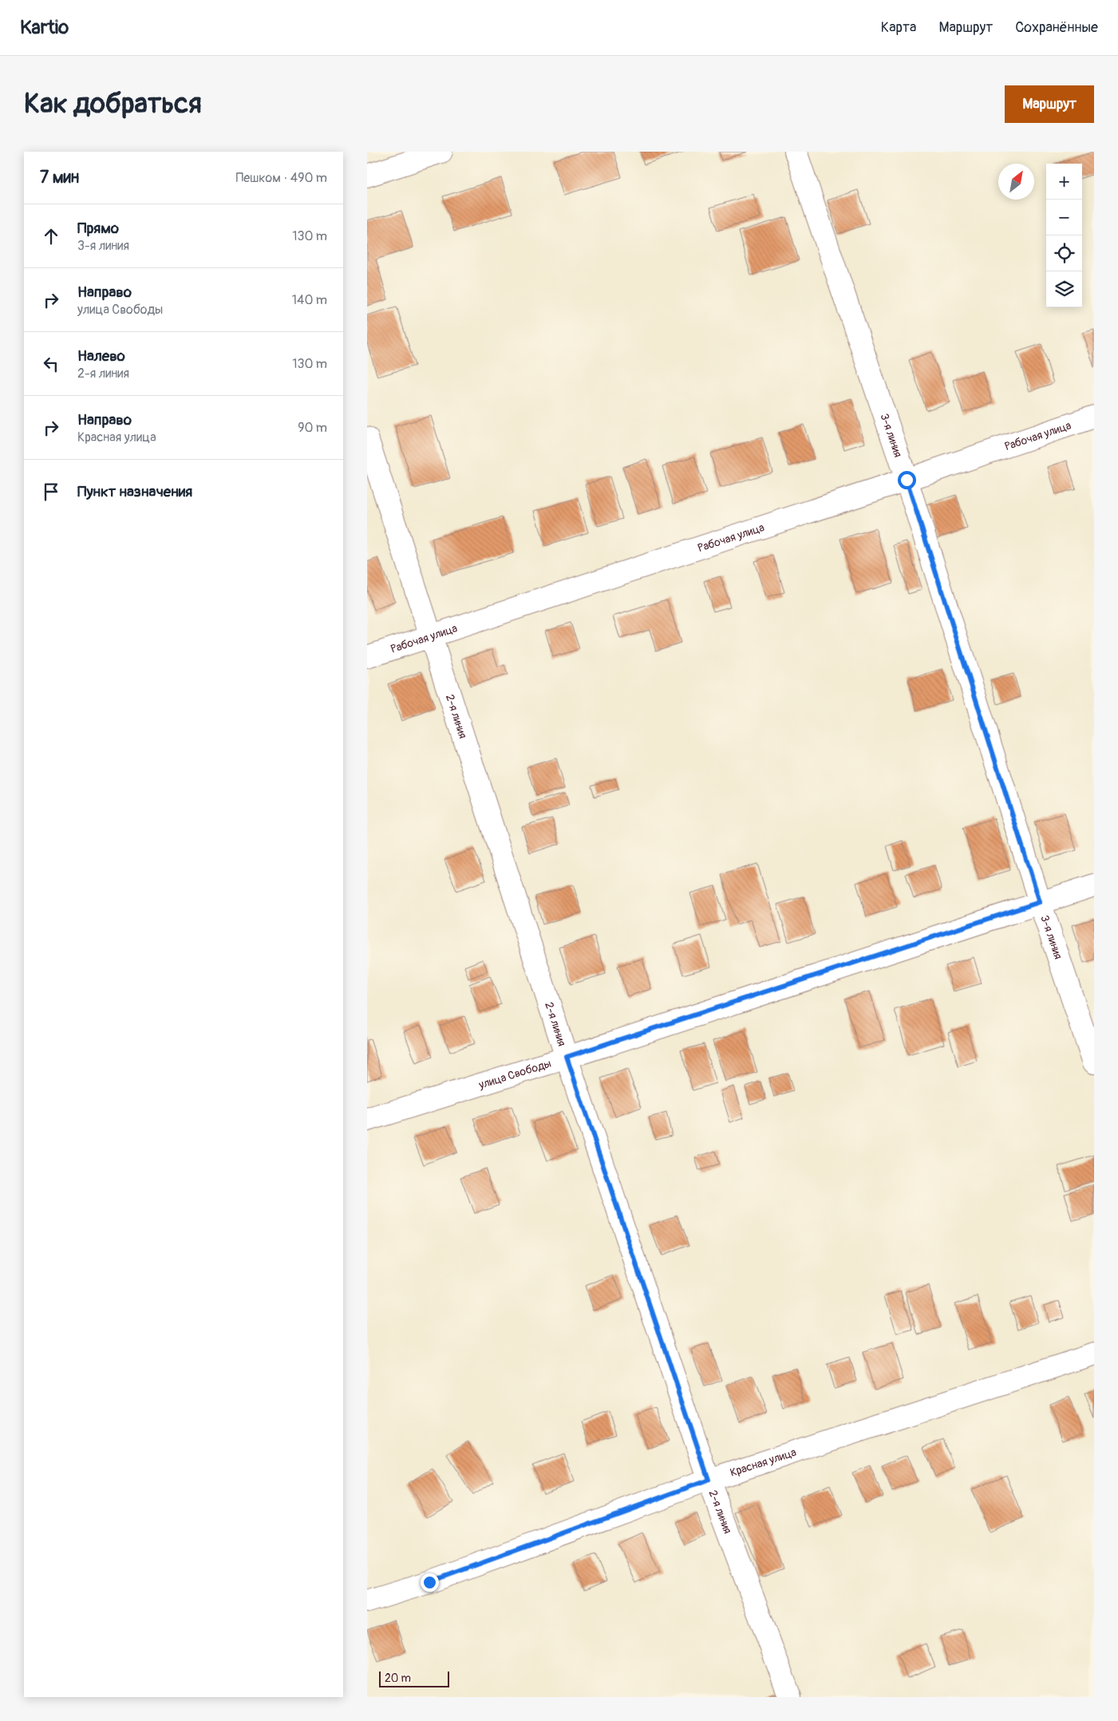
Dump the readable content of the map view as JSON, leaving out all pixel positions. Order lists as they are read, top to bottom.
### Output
{
  "streets": {
    "street": [
      "3-я линия",
      "Рабочая улица",
      "2-я линия",
      "улица Свободы",
      "Красная улица"
    ]
  },
  "crossings": [
    ["3-я линия", "Рабочая улица"],
    ["3-я линия", "улица Свободы"],
    ["Рабочая улица", "2-я линия"],
    ["2-я линия", "улица Свободы"],
    ["2-я линия", "Красная улица"]
  ],
  "scale_bar": "20 m",
  "north": "top right",
  "page": {
    "header": "Kartio",
    "nav": ["Карта", "Маршрут", "Сохранённые"],
    "buttons": "Маршрут",
    "title": "Как добраться",
    "heading": ["7 мин", "Пешком · 490 m"],
    "map_buttons": ["+", "−"],
    "list": [
      ["Прямо", "3-я линия", "130 m"],
      ["Направо", "улица Свободы", "140 m"],
      ["Налево", "2-я линия", "130 m"],
      ["Направо", "Красная улица", "90 m"],
      "Пункт назначения"
    ],
    "scale": "20 m"
  }
}
